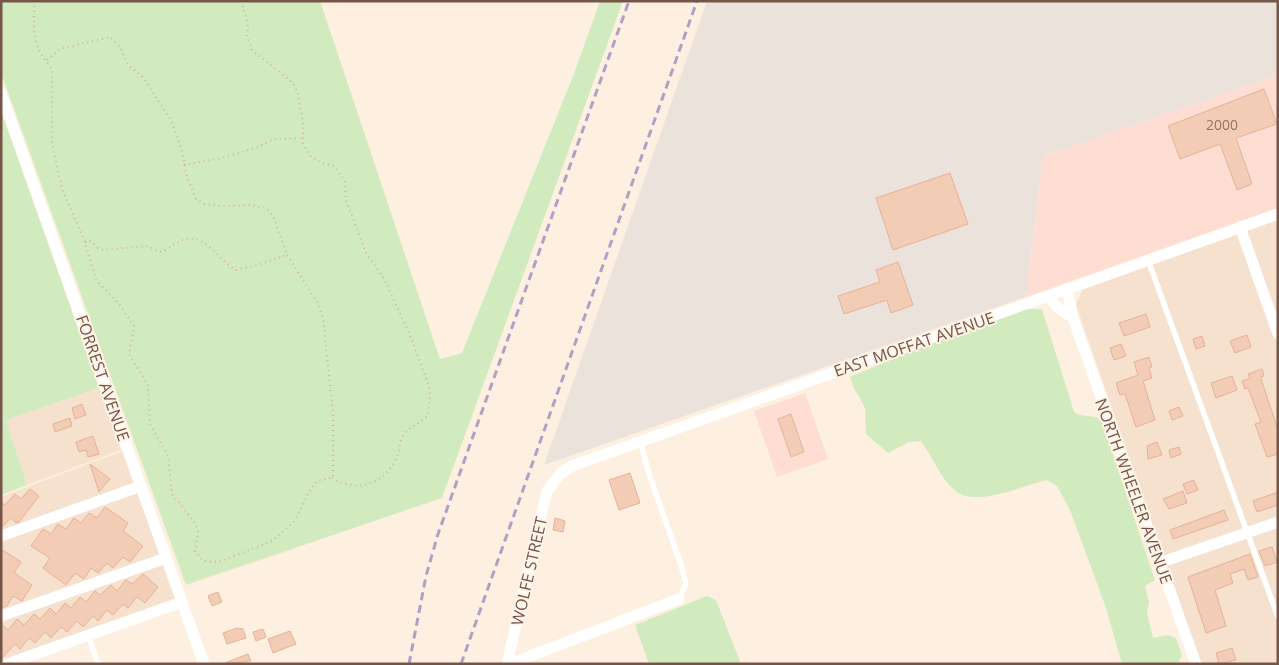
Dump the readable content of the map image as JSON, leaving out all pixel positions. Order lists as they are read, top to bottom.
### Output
{
  "streets": {
    "street": [
      "EAST MOFFAT AVENUE",
      "FORREST AVENUE",
      "NORTH WHEELER AVENUE",
      "WOLFE STREET"
    ]
  },
  "crossings": [
    ["EAST MOFFAT AVENUE", "NORTH WHEELER AVENUE"],
    ["EAST MOFFAT AVENUE", "WOLFE STREET"]
  ],
  "house_numbers": ["2000"]
}
